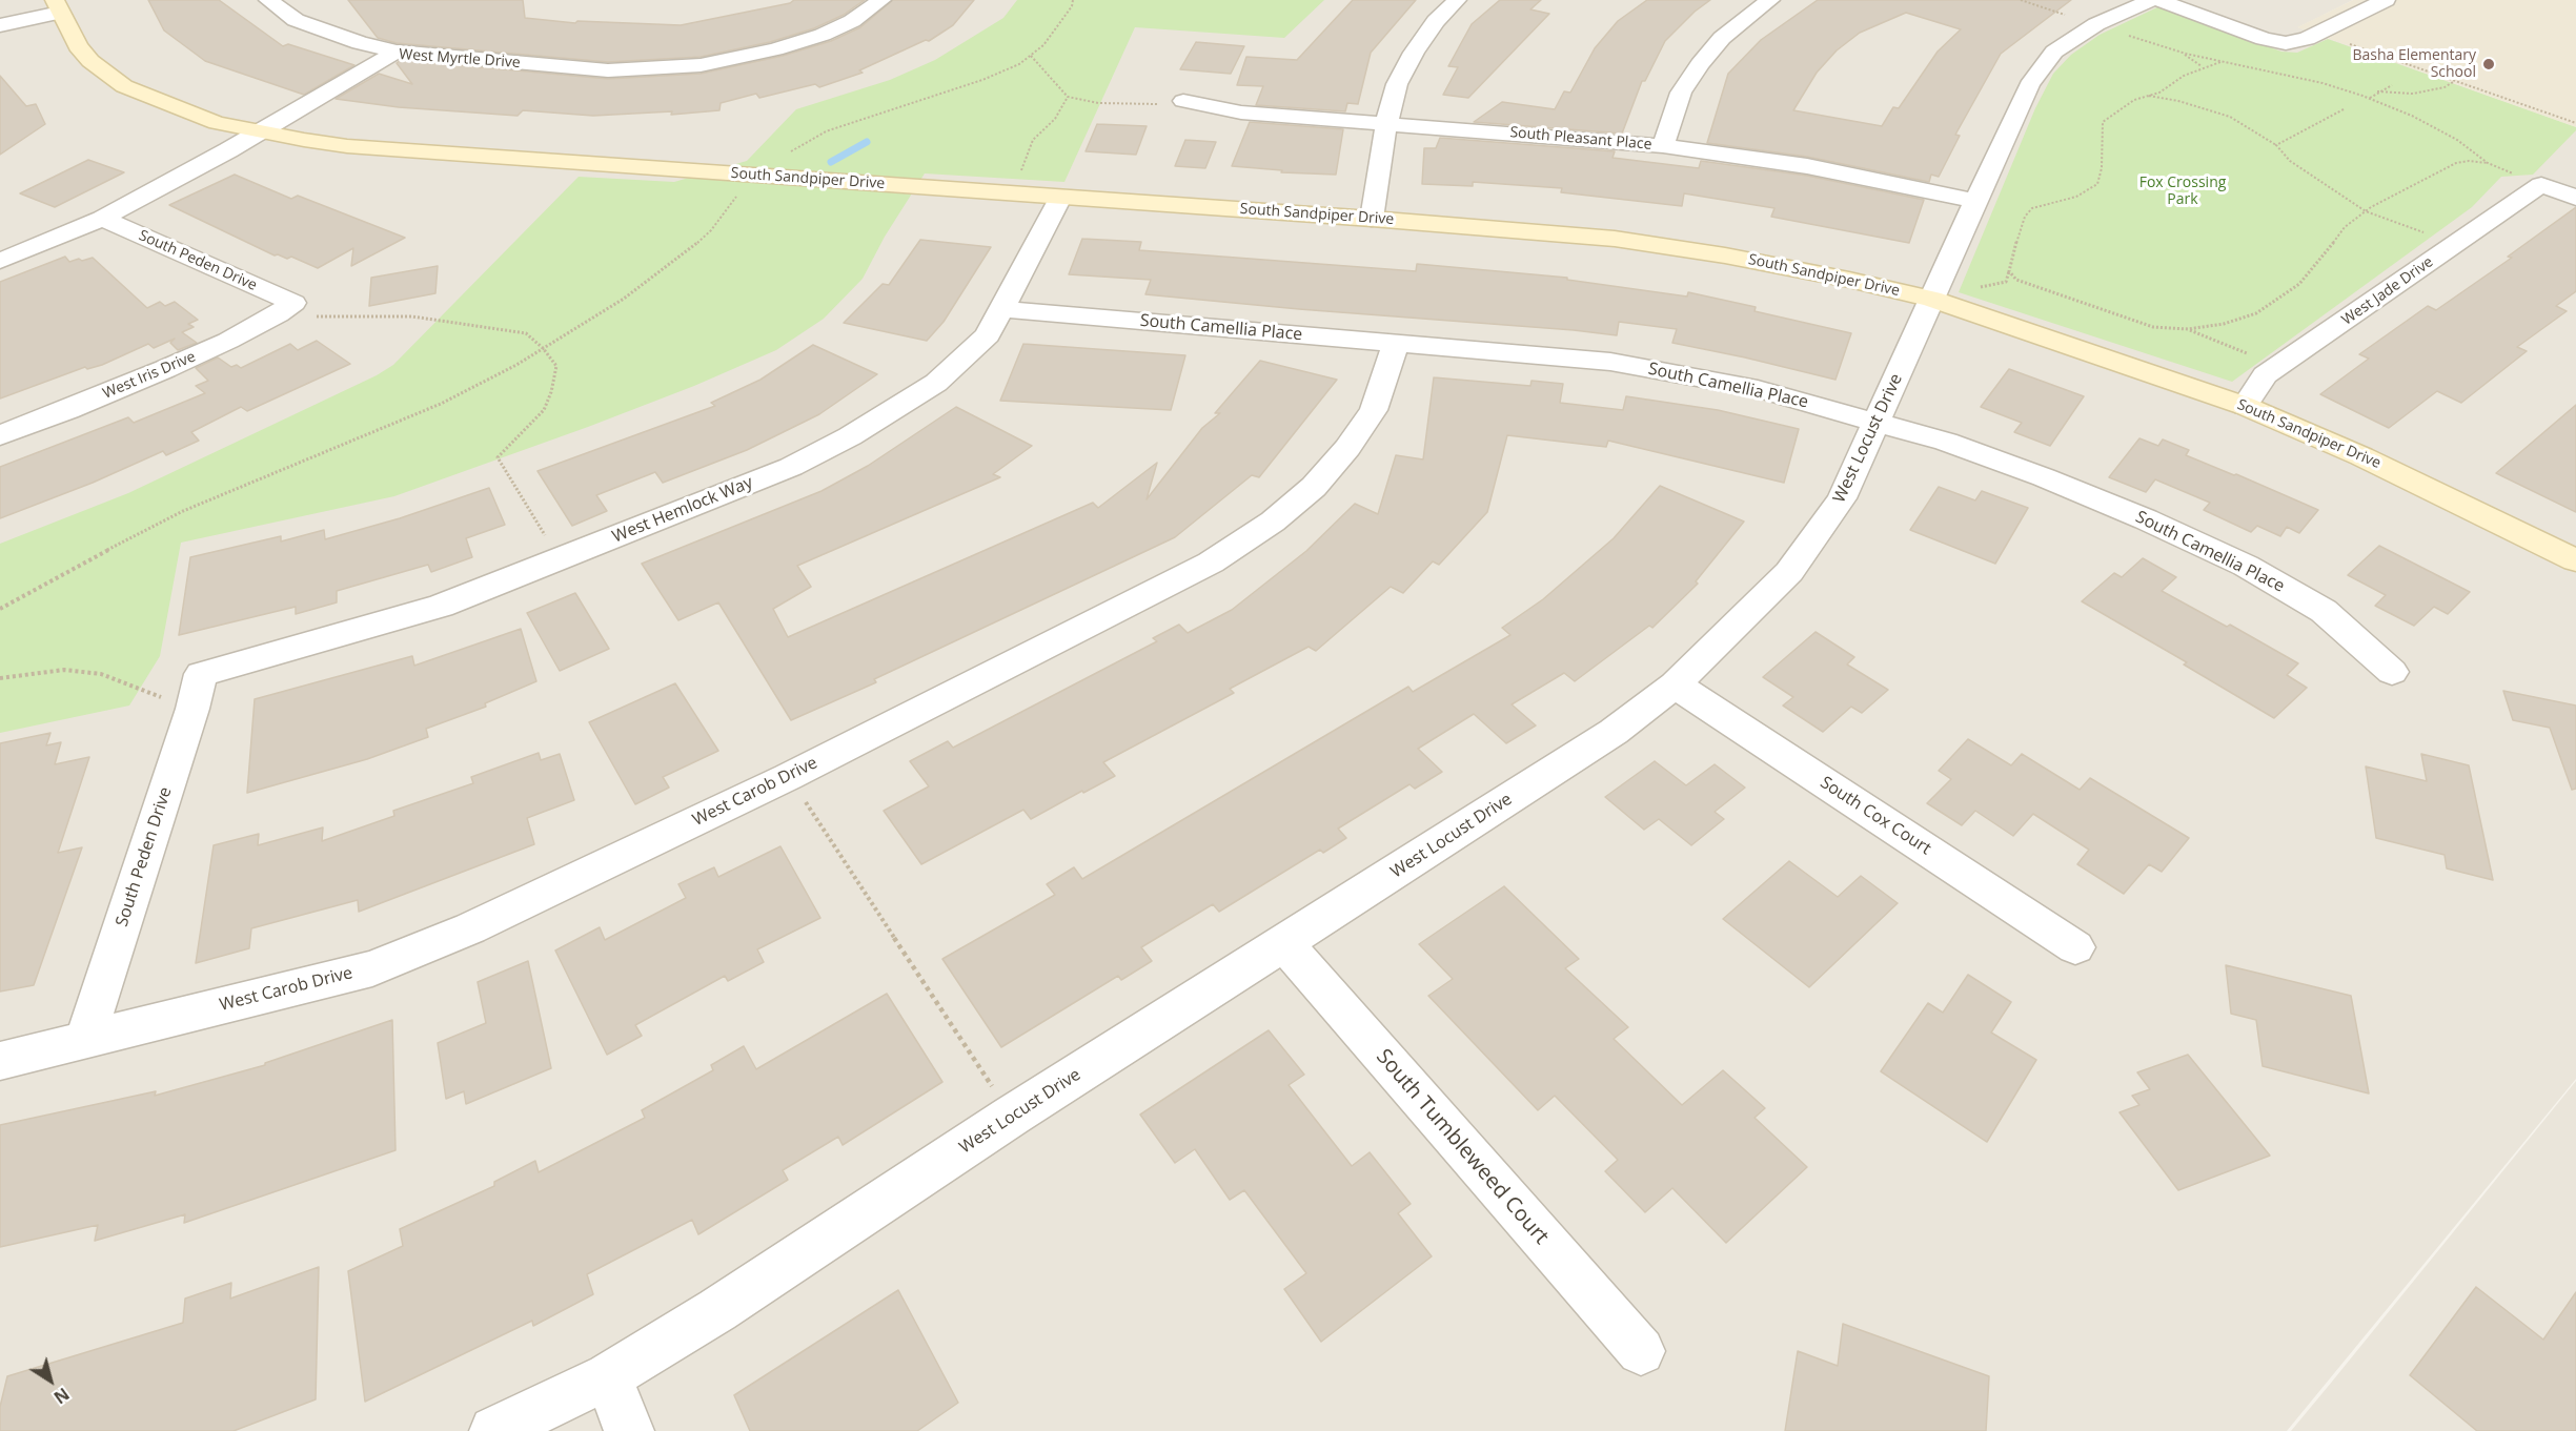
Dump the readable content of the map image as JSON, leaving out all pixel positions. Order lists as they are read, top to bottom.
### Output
{
  "streets": {
    "street": [
      "West Myrtle Drive",
      "South Pleasant Place",
      "South Sandpiper Drive",
      "South Peden Drive",
      "West Jade Drive",
      "South Camellia Place",
      "West Iris Drive",
      "West Locust Drive",
      "West Hemlock Way",
      "West Carob Drive",
      "South Cox Court",
      "South Tumbleweed Court"
    ]
  },
  "crossings": [
    ["West Myrtle Drive", "South Sandpiper Drive"],
    ["West Myrtle Drive", "South Peden Drive"],
    ["South Pleasant Place", "West Locust Drive"],
    ["South Sandpiper Drive", "West Jade Drive"],
    ["South Sandpiper Drive", "West Locust Drive"],
    ["South Sandpiper Drive", "West Hemlock Way"],
    ["South Peden Drive", "West Iris Drive"],
    ["South Peden Drive", "West Hemlock Way"],
    ["South Peden Drive", "West Carob Drive"],
    ["South Camellia Place", "West Locust Drive"],
    ["South Camellia Place", "West Hemlock Way"],
    ["South Camellia Place", "West Carob Drive"],
    ["West Locust Drive", "South Cox Court"],
    ["West Locust Drive", "South Tumbleweed Court"]
  ],
  "parks": ["Fox Crossing Park"],
  "places": ["Basha Elementary School"],
  "north": "bottom right"
}
